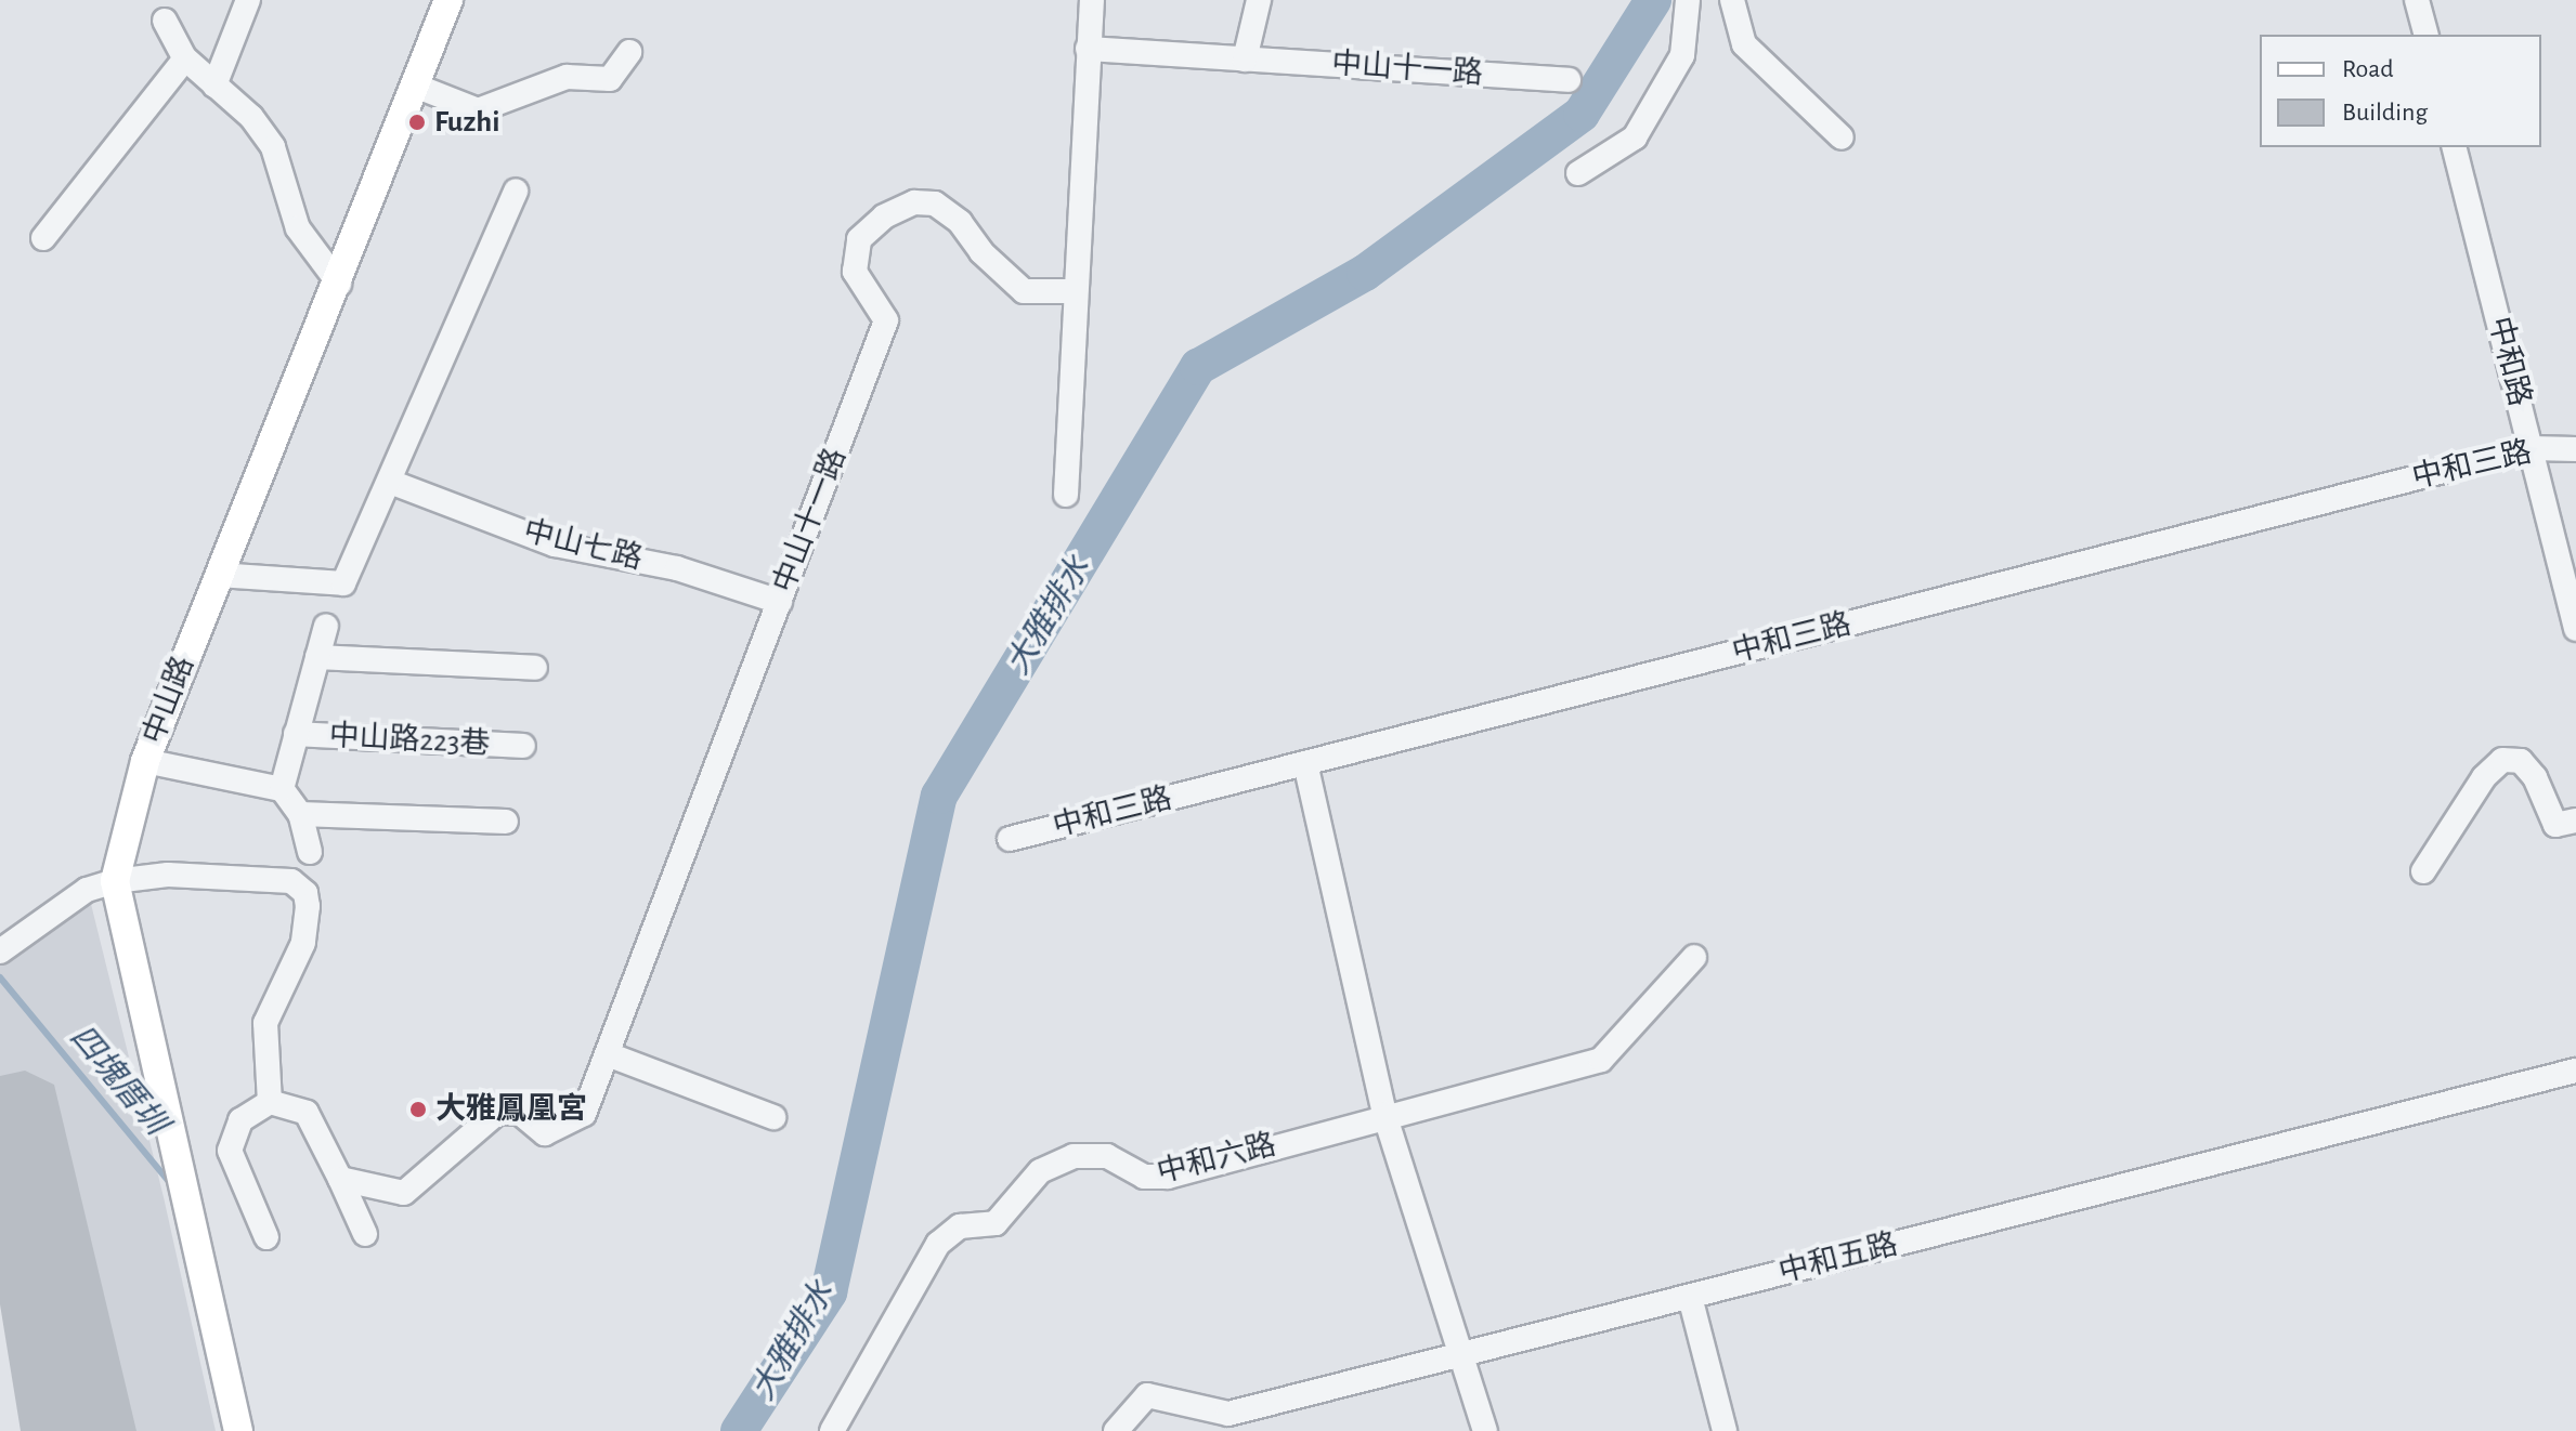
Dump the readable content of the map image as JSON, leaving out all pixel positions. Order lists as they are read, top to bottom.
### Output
{
  "streets": {
    "main road": ["中山路"],
    "street": [
      "中山十一路",
      "中和路",
      "中和三路",
      "中山七路",
      "中山路223巷",
      "中和六路",
      "中和五路"
    ]
  },
  "crossings": [
    ["中山十一路", "中山七路"],
    ["中和路", "中和三路"]
  ],
  "water": ["大雅排水", "四塊厝圳"],
  "places": ["Fuzhi", "大雅鳳凰宮"],
  "legend": ["Road", "Building"]
}
